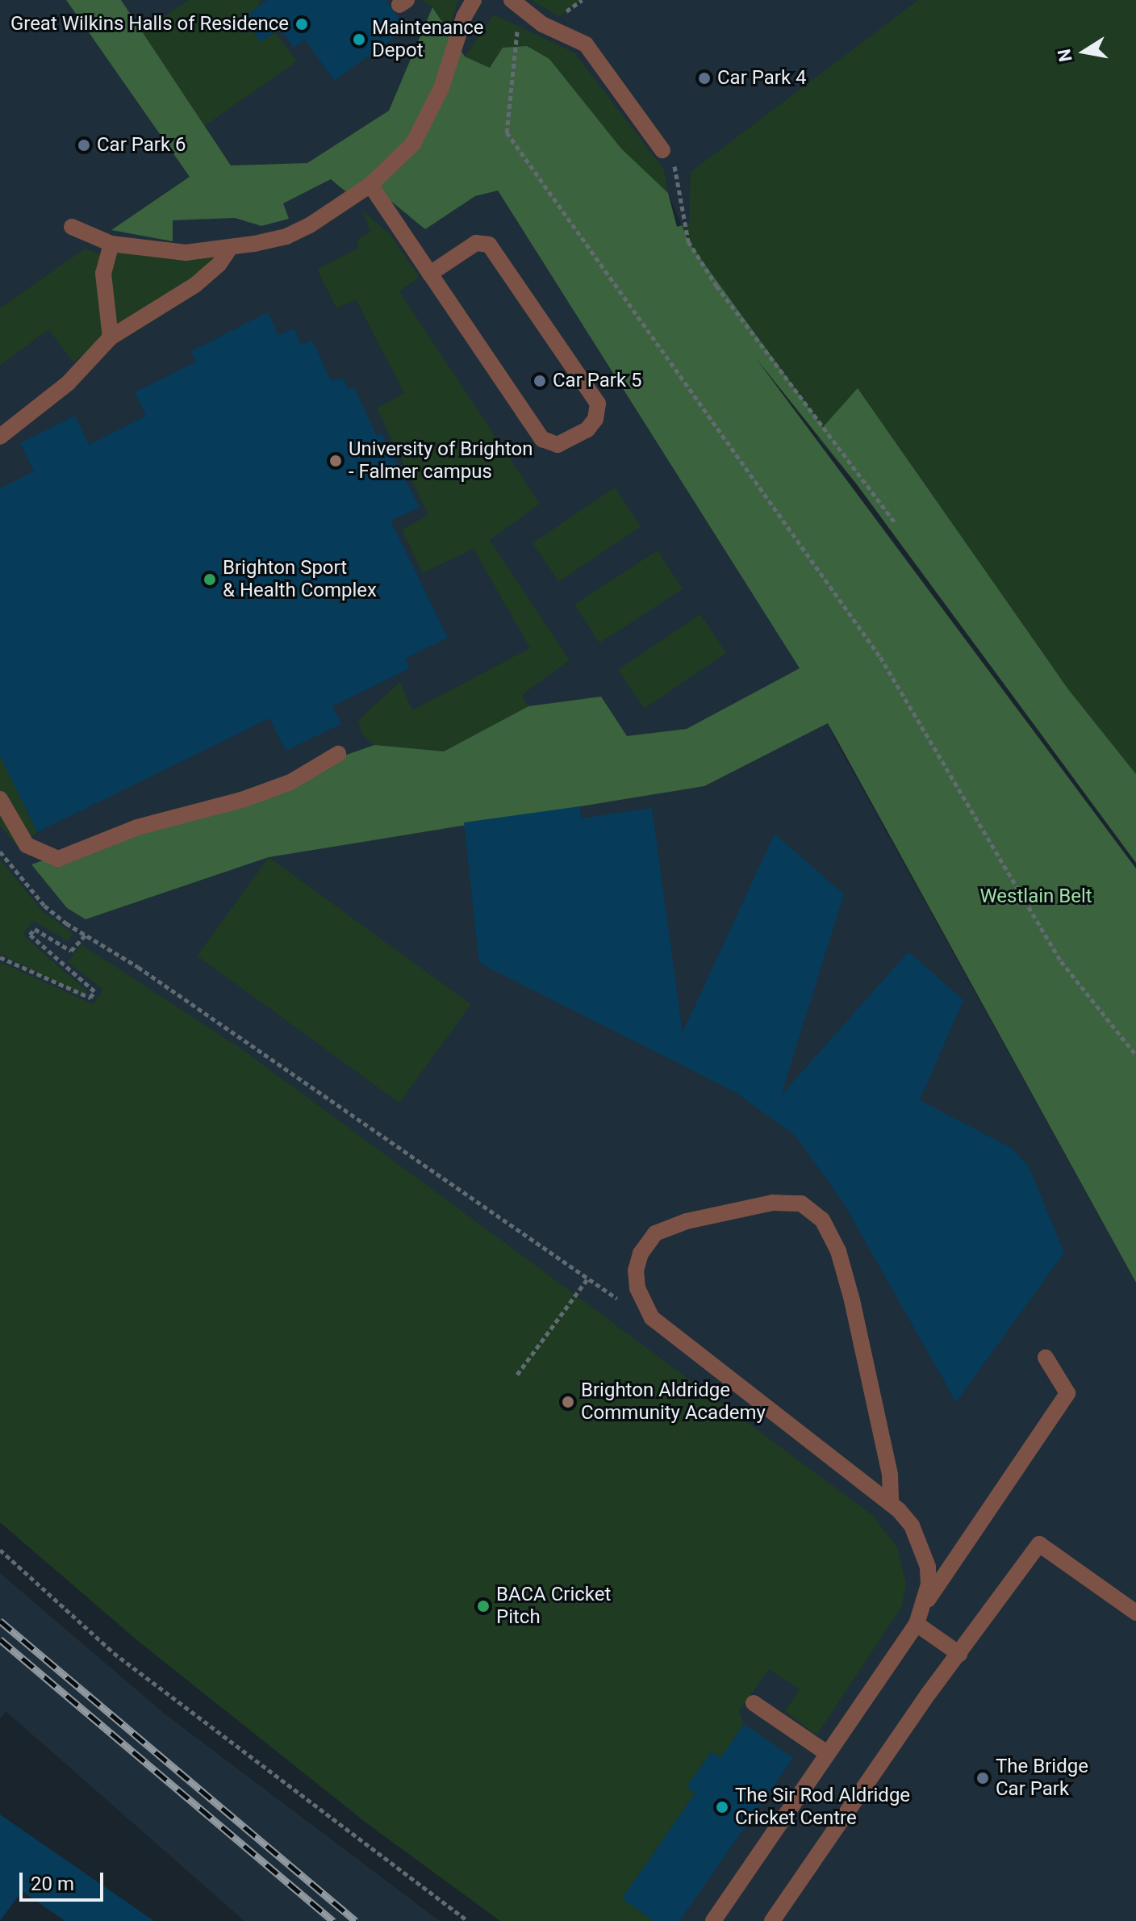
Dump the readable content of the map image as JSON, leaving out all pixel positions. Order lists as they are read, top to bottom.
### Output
{
  "parks": ["Westlain Belt"],
  "places": [
    "Great Wilkins Halls of Residence",
    "Maintenance Depot",
    "Car Park 4",
    "Car Park 6",
    "Car Park 5",
    "University of Brighton - Falmer campus",
    "Brighton Sport & Health Complex",
    "Brighton Aldridge Community Academy",
    "BACA Cricket Pitch",
    "The Bridge Car Park",
    "The Sir Rod Aldridge Cricket Centre"
  ],
  "scale_bar": "20 m",
  "north": "left"
}
